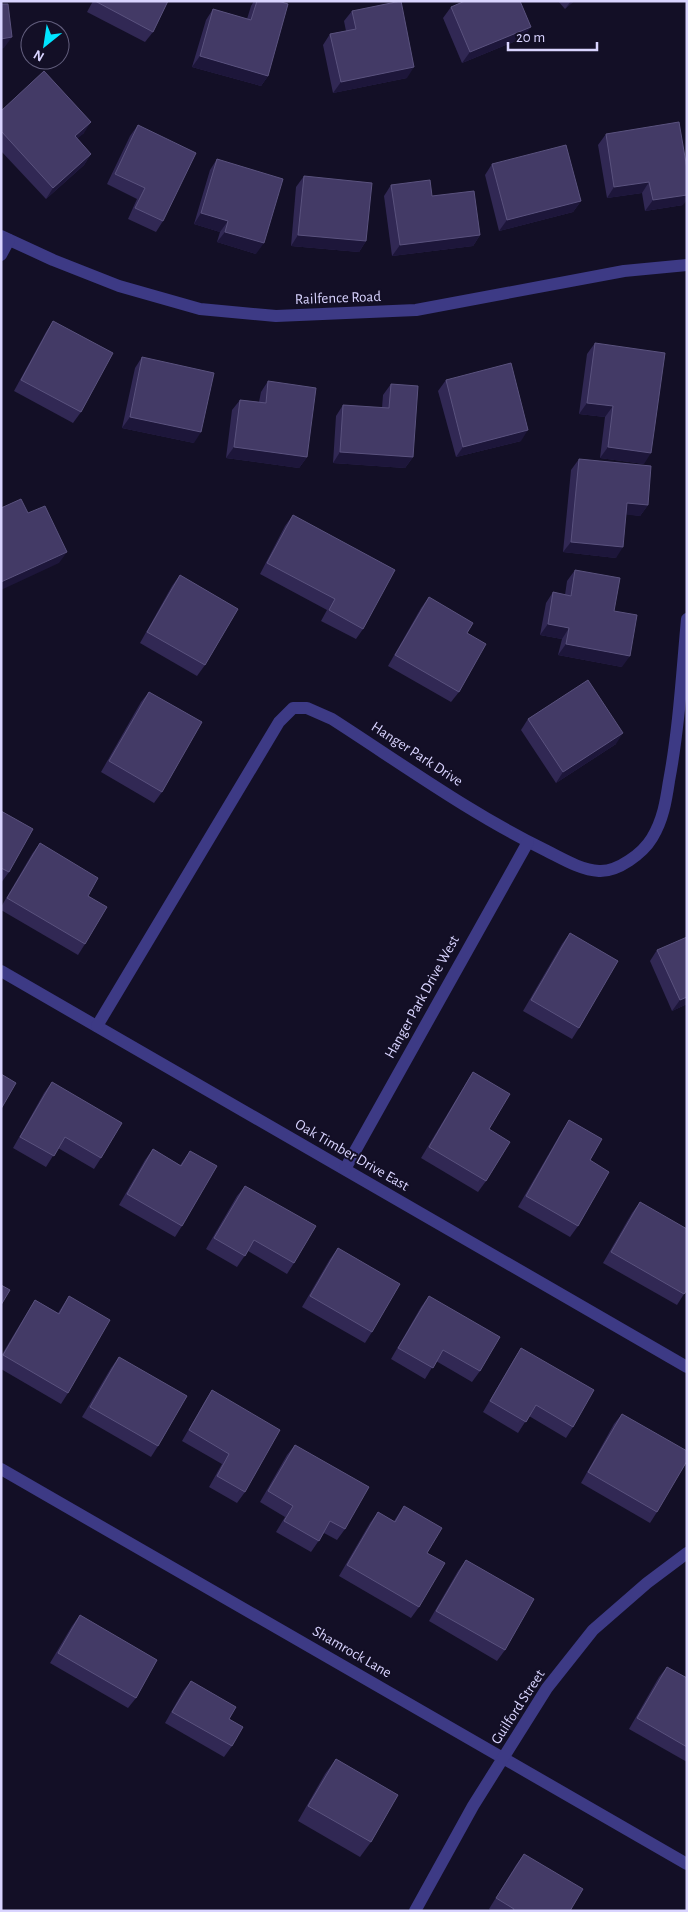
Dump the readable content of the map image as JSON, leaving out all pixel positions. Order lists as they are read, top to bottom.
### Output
{
  "streets": {
    "street": [
      "Railfence Road",
      "Hanger Park Drive",
      "Hanger Park Drive West",
      "Oak Timber Drive East",
      "Shamrock Lane",
      "Guilford Street"
    ]
  },
  "crossings": [
    ["Hanger Park Drive", "Hanger Park Drive West"],
    ["Hanger Park Drive", "Oak Timber Drive East"],
    ["Hanger Park Drive West", "Oak Timber Drive East"],
    ["Shamrock Lane", "Guilford Street"]
  ],
  "scale_bar": "20 m",
  "north": "bottom left"
}
